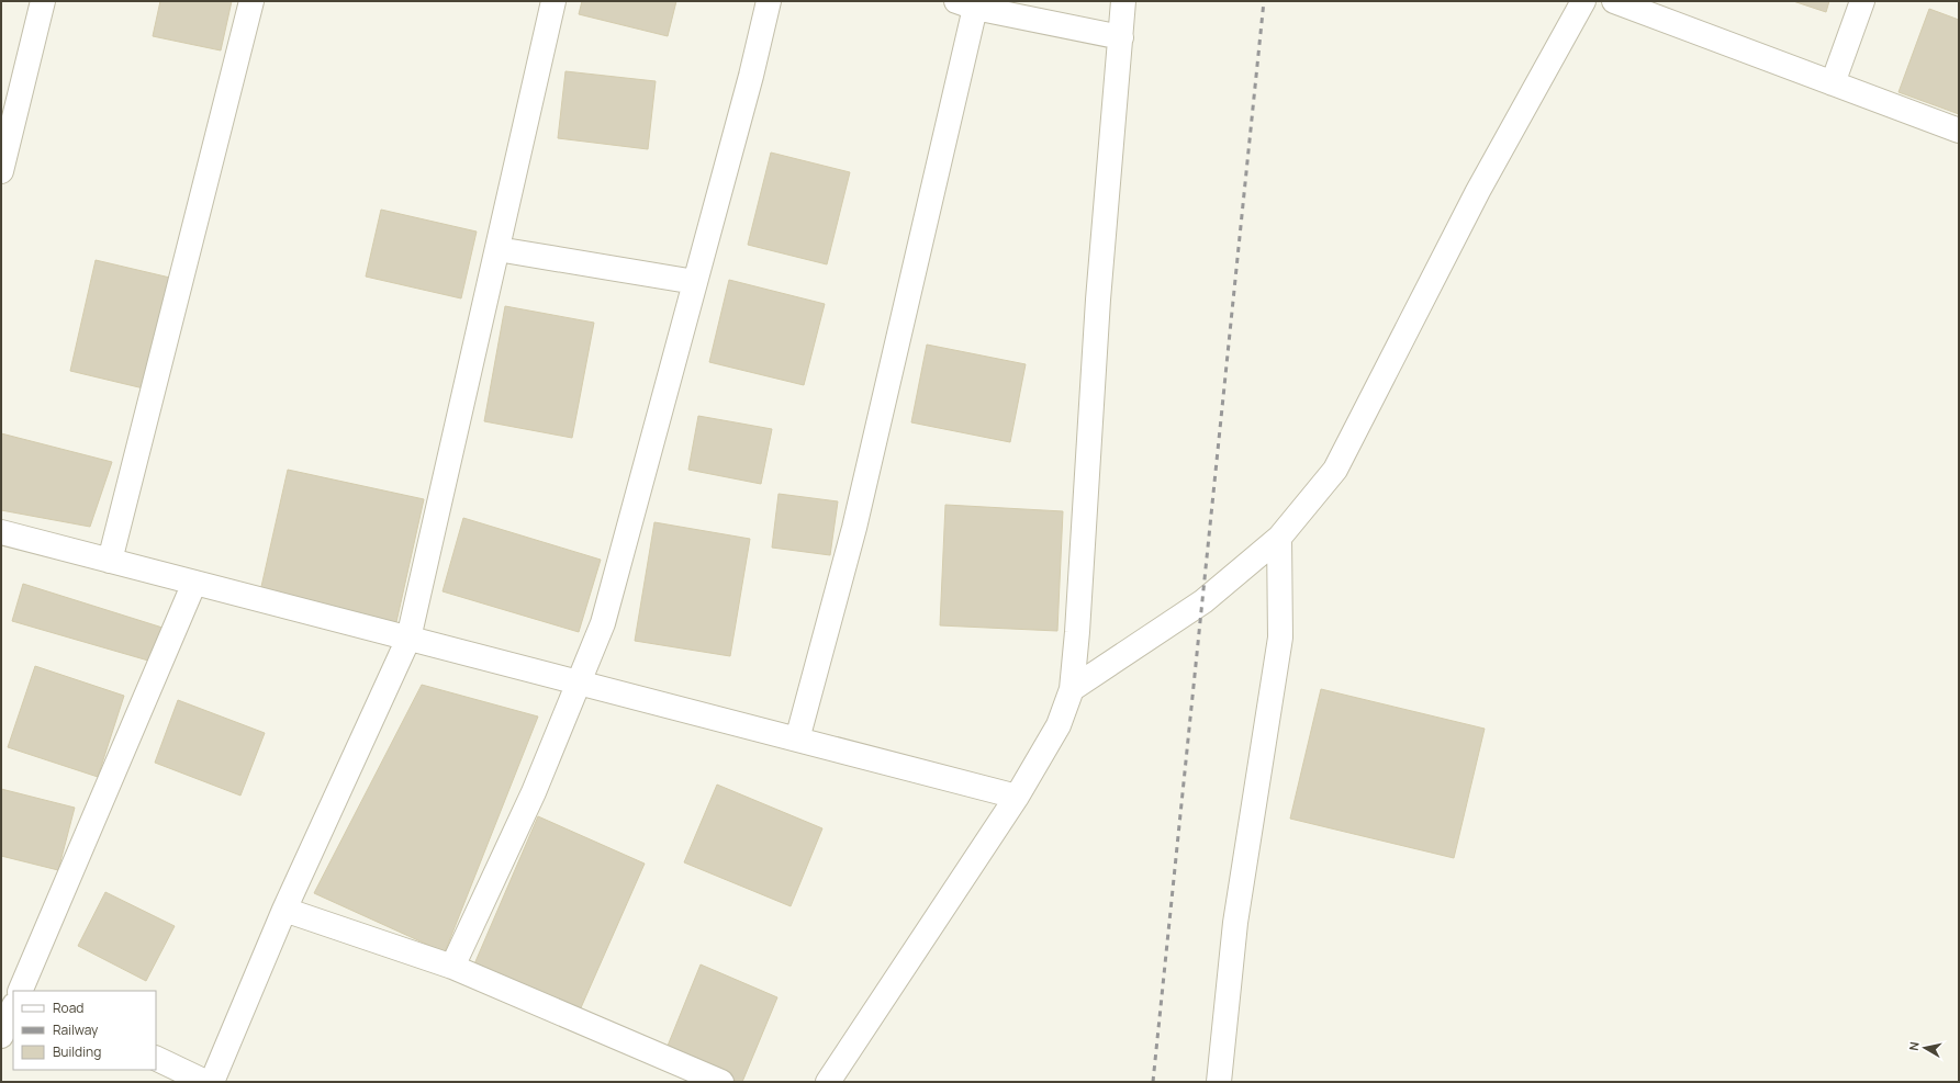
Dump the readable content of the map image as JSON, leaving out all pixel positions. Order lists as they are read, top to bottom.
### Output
{
  "legend": ["Road", "Railway", "Building"],
  "north": "left"
}
